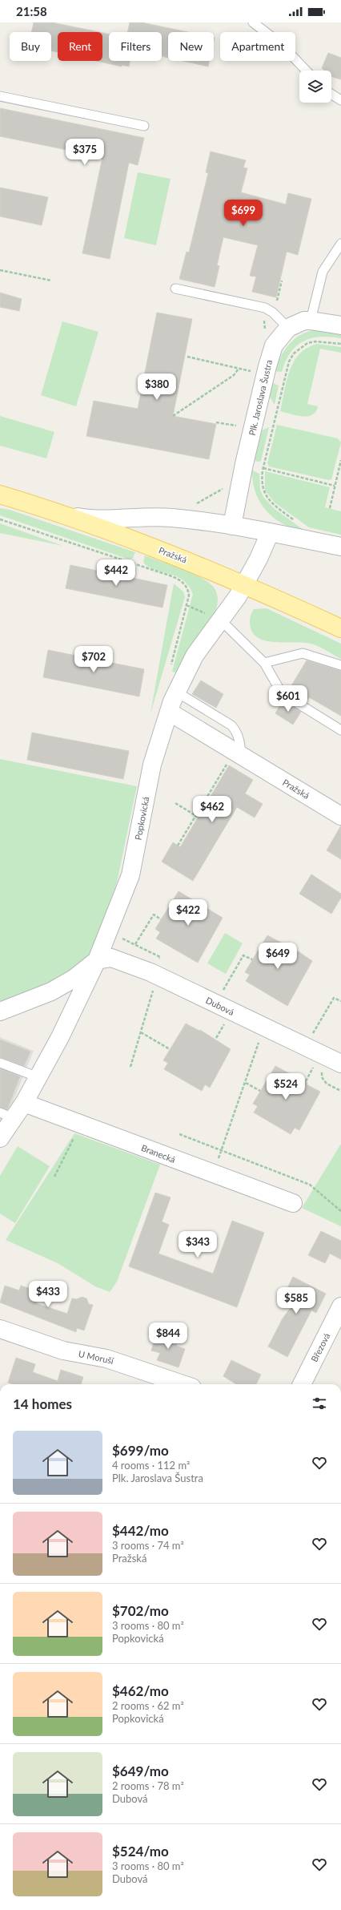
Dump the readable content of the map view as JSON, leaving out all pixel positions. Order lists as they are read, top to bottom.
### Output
{
  "streets": {
    "main road": ["Pražská"],
    "street": [
      "Plk. Jaroslava Šustra",
      "Popkovická",
      "Dubová",
      "Branecká",
      "Březová",
      "U Moruší"
    ]
  },
  "crossings": [
    ["Pražská", "Popkovická"],
    ["Popkovická", "Dubová"]
  ],
  "page": {
    "status": "21:58",
    "chip": [
      "Buy",
      "Rent",
      "Filters",
      "New",
      "Apartment"
    ],
    "price": [
      "$375",
      "$699",
      "$380",
      "$442",
      "$702",
      "$601",
      "$462",
      "$422",
      "$649",
      "$524",
      "$343",
      "$433",
      "$585",
      "$844"
    ],
    "heading": "14 homes",
    "list": [
      {
        "name": "$699/mo",
        "note": "4 rooms · 112 m² · Plk. Jaroslava Šustra"
      },
      {
        "name": "$442/mo",
        "note": "3 rooms · 74 m² · Pražská"
      },
      {
        "name": "$702/mo",
        "note": "3 rooms · 80 m² · Popkovická"
      },
      {
        "name": "$462/mo",
        "note": "2 rooms · 62 m² · Popkovická"
      },
      {
        "name": "$649/mo",
        "note": "2 rooms · 78 m² · Dubová"
      },
      {
        "name": "$524/mo",
        "note": "3 rooms · 80 m² · Dubová"
      }
    ]
  }
}
